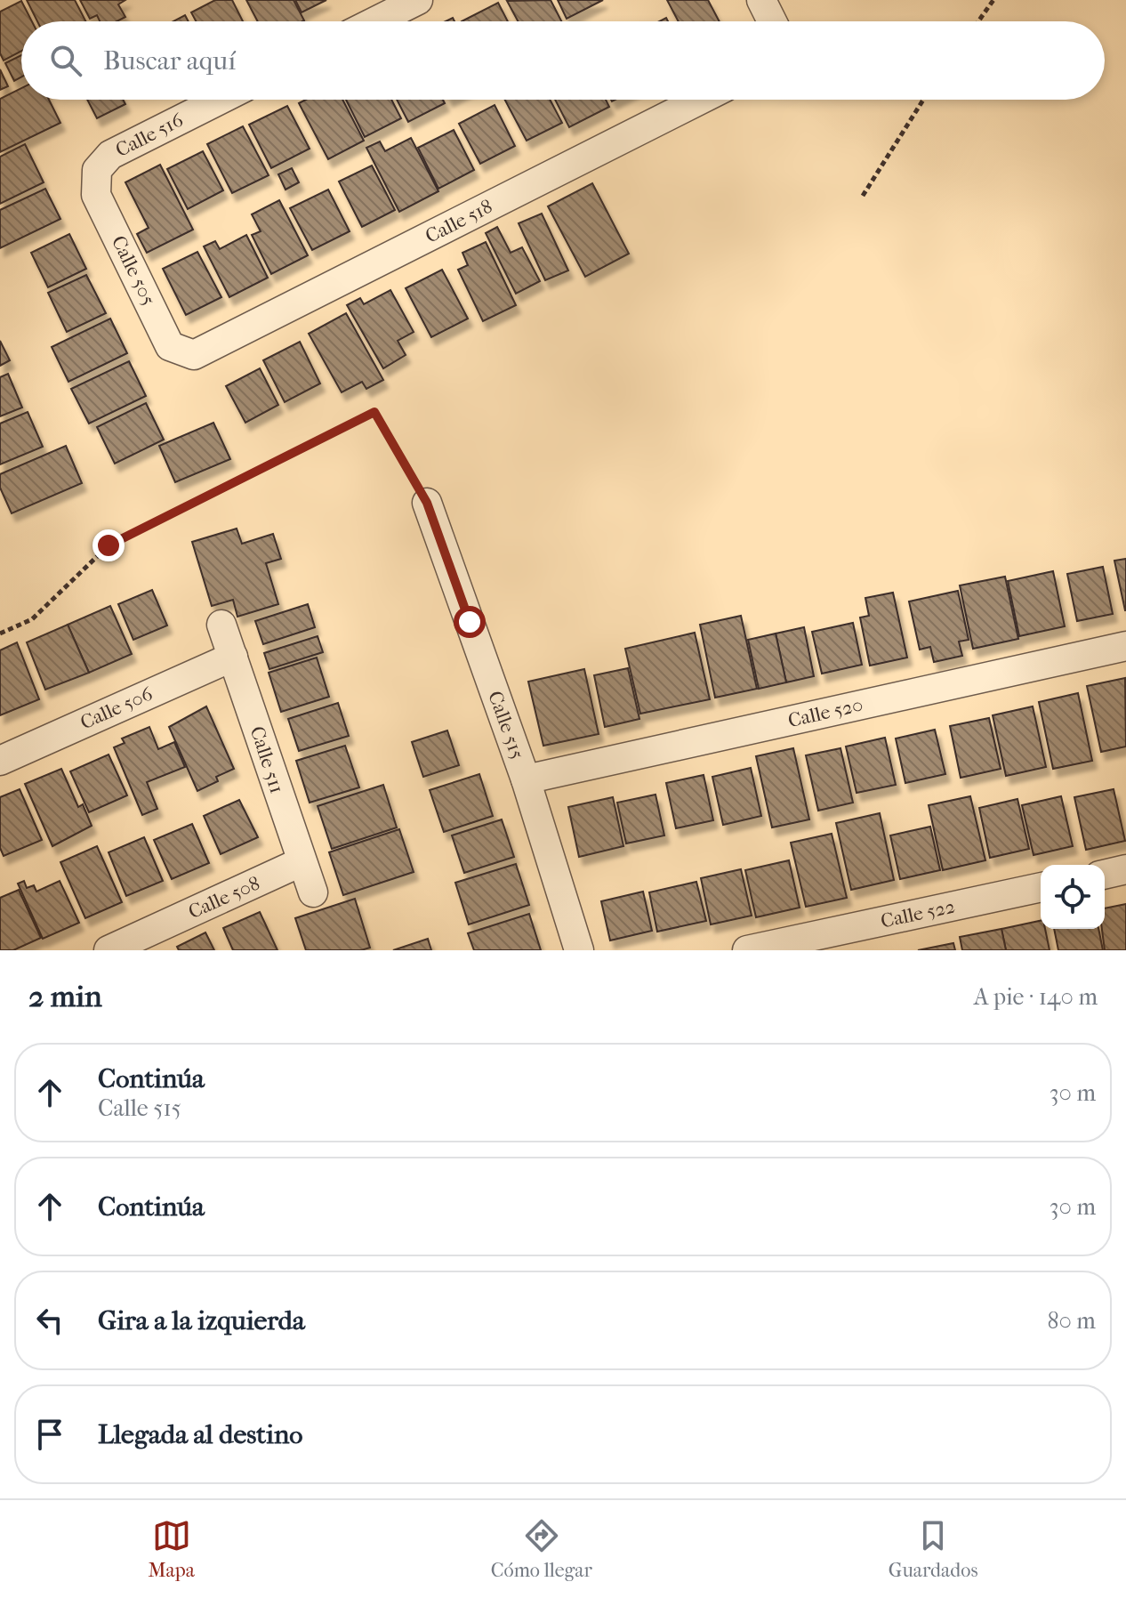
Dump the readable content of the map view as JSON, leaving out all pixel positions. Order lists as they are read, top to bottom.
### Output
{
  "streets": {
    "street": [
      "Calle 516",
      "Calle 518",
      "Calle 505",
      "Calle 506",
      "Calle 520",
      "Calle 515",
      "Calle 511",
      "Calle 508",
      "Calle 522"
    ]
  },
  "crossings": [
    ["Calle 516", "Calle 505"],
    ["Calle 518", "Calle 505"],
    ["Calle 506", "Calle 511"],
    ["Calle 520", "Calle 515"],
    ["Calle 511", "Calle 508"]
  ],
  "page": {
    "search": "Buscar aquí",
    "heading": ["2 min", "A pie · 140 m"],
    "list": [
      ["Continúa", "Calle 515", "30 m"],
      ["Continúa", "30 m"],
      ["Gira a la izquierda", "80 m"],
      "Llegada al destino"
    ],
    "nav": ["Mapa", "Cómo llegar", "Guardados"]
  }
}
